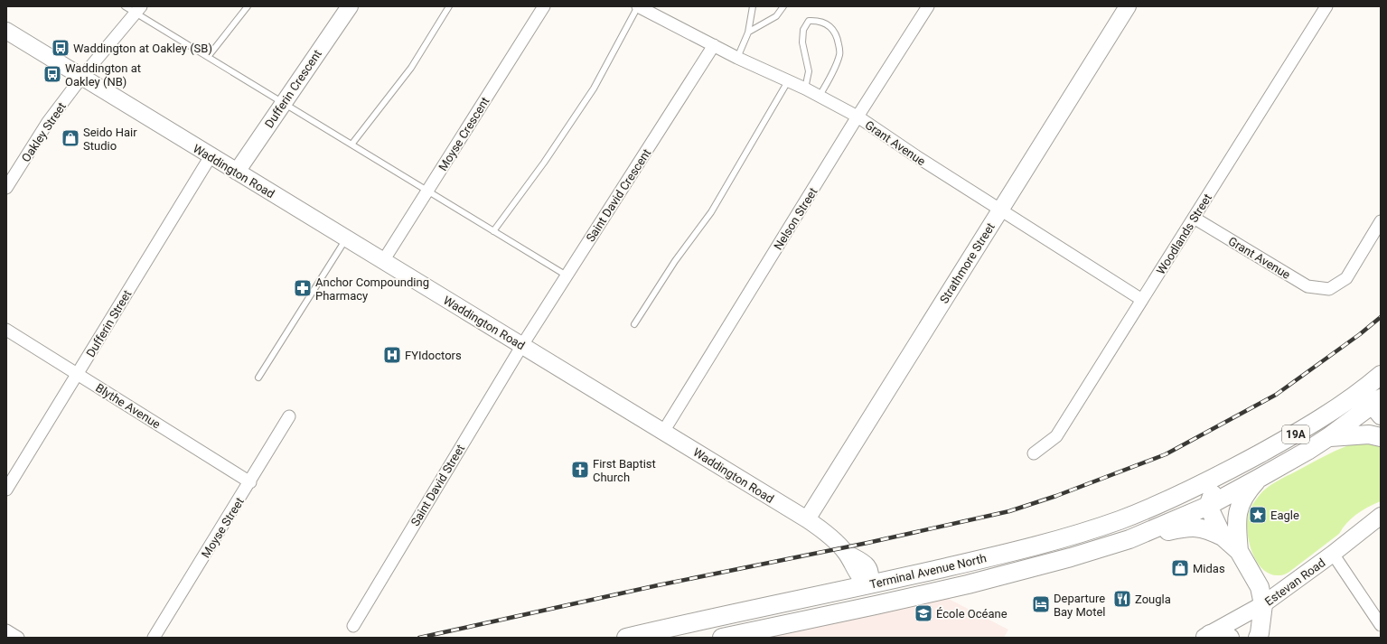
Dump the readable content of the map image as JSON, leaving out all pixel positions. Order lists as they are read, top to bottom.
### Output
{
  "streets": {
    "main road": ["19A", "Terminal Avenue North"],
    "street": [
      "Dufferin Crescent",
      "Oakley Street",
      "Moyse Crescent",
      "Grant Avenue",
      "Waddington Road",
      "Saint David Crescent",
      "Nelson Street",
      "Woodlands Street",
      "Strathmore Street",
      "Dufferin Street",
      "Blythe Avenue",
      "Saint David Street",
      "Moyse Street",
      "Estevan Road"
    ]
  },
  "crossings": [
    ["Dufferin Crescent", "Waddington Road"],
    ["Oakley Street", "Waddington Road"],
    ["Moyse Crescent", "Waddington Road"],
    ["Grant Avenue", "Saint David Crescent"],
    ["Grant Avenue", "Nelson Street"],
    ["Grant Avenue", "Woodlands Street"],
    ["Grant Avenue", "Strathmore Street"],
    ["Waddington Road", "Saint David Crescent"],
    ["Waddington Road", "Nelson Street"],
    ["Waddington Road", "Strathmore Street"],
    ["Waddington Road", "Dufferin Street"],
    ["Waddington Road", "Saint David Street"],
    ["Waddington Road", "Terminal Avenue North"],
    ["Saint David Crescent", "Saint David Street"],
    ["Dufferin Street", "Blythe Avenue"],
    ["Blythe Avenue", "Moyse Street"],
    ["19A", "Terminal Avenue North"]
  ],
  "places": {
    "bus stop": ["Waddington at Oakley (SB)", "Waddington at Oakley (NB)"],
    "shop": ["Seido Hair Studio", "Midas"],
    "pharmacy": ["Anchor Compounding Pharmacy"],
    "hospital": ["FYIdoctors"],
    "church": ["First Baptist Church"],
    "place": ["Eagle"],
    "restaurant": ["Zougla"],
    "hotel": ["Departure Bay Motel"],
    "school or university": ["École Océane"]
  }
}
